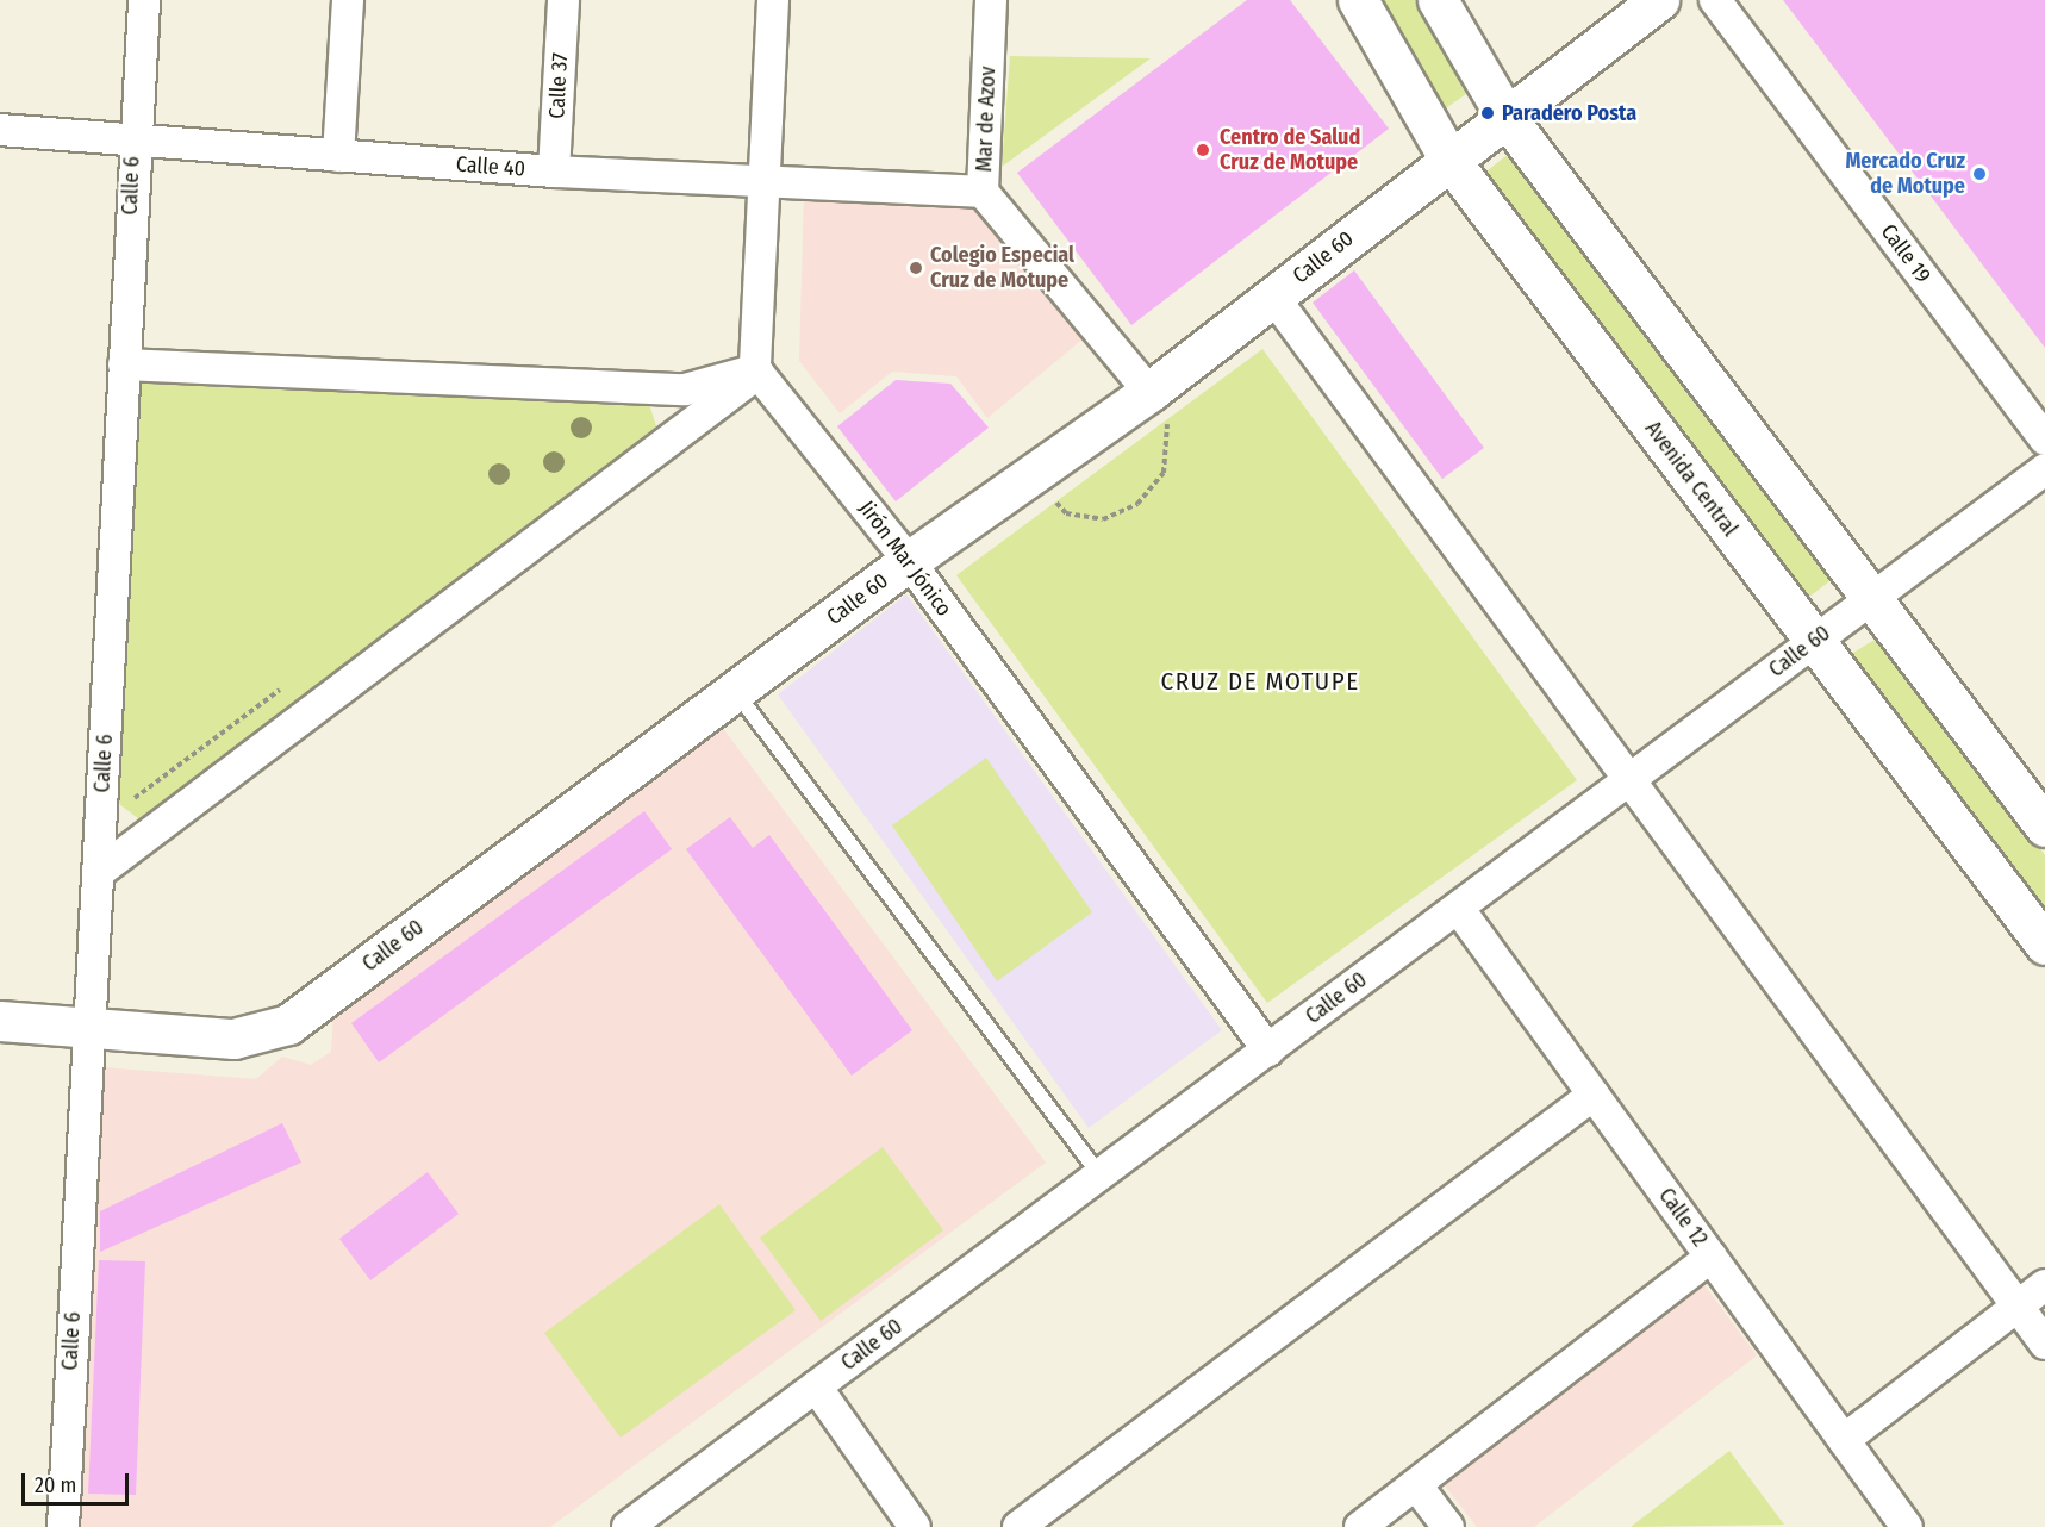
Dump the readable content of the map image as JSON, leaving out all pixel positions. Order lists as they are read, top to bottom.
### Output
{
  "streets": {
    "main road": ["Calle 60", "Avenida Central"],
    "street": [
      "Calle 37",
      "Mar de Azov",
      "Calle 40",
      "Calle 6",
      "Calle 19",
      "Jirón Mar Jónico",
      "Calle 12"
    ]
  },
  "crossings": [
    ["Calle 37", "Calle 40"],
    ["Mar de Azov", "Calle 40"],
    ["Mar de Azov", "Calle 60"],
    ["Calle 40", "Calle 6"],
    ["Calle 6", "Calle 60"],
    ["Calle 60", "Avenida Central"],
    ["Calle 60", "Jirón Mar Jónico"],
    ["Calle 60", "Calle 12"]
  ],
  "districts": ["CRUZ DE MOTUPE"],
  "places": [
    "Paradero Posta",
    "Centro de Salud Cruz de Motupe",
    "Mercado Cruz de Motupe",
    "Colegio Especial Cruz de Motupe"
  ],
  "scale_bar": "20 m"
}
